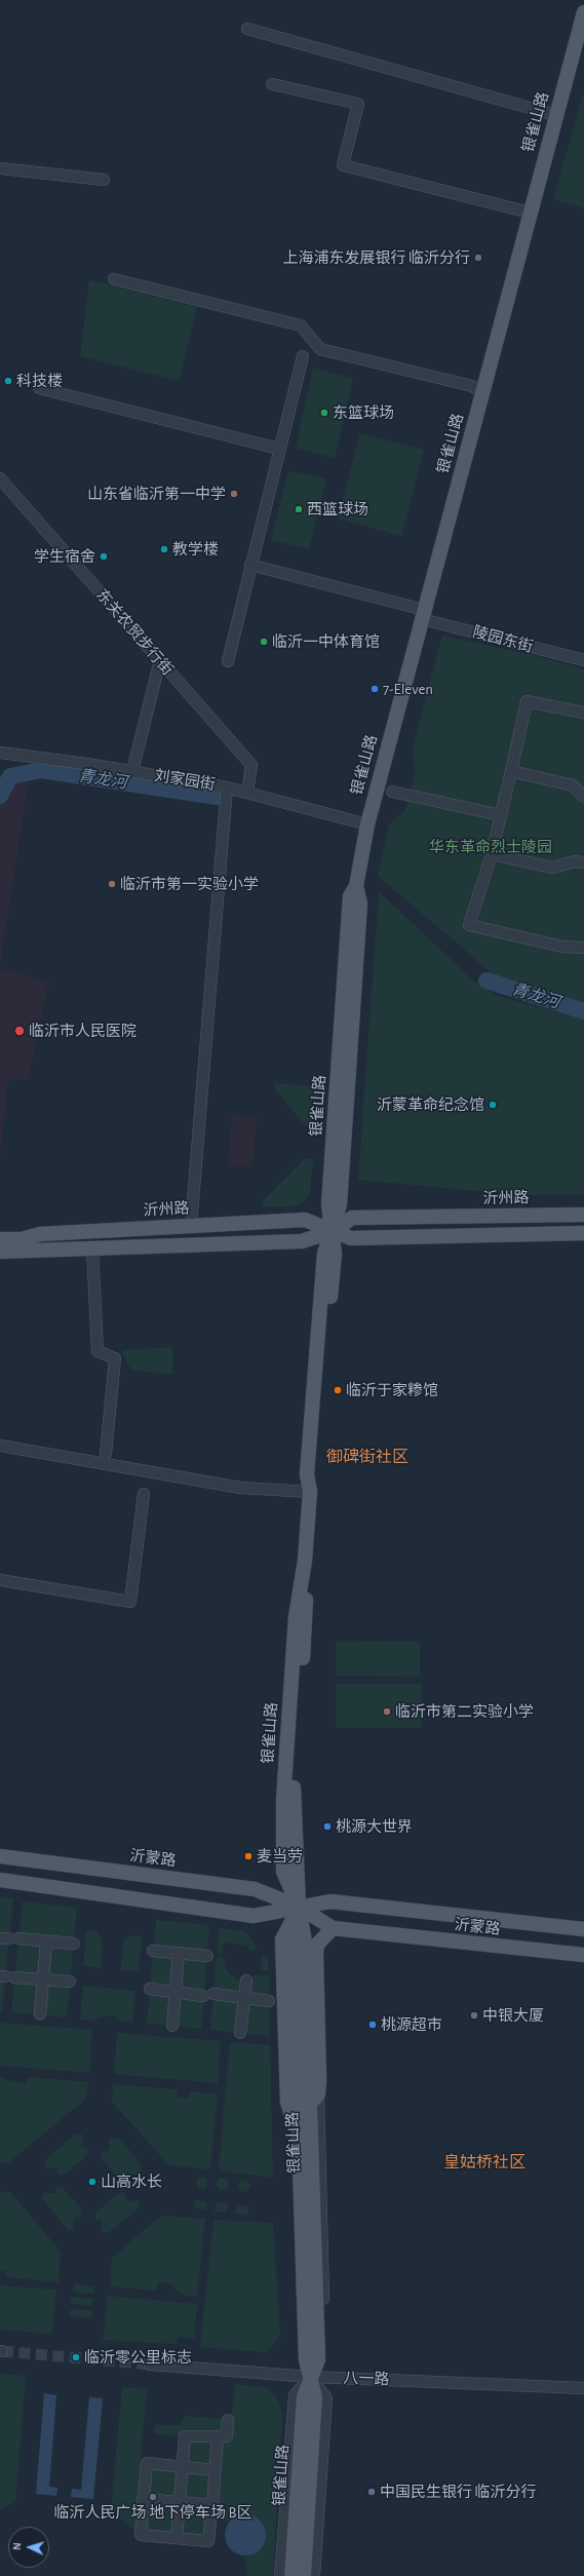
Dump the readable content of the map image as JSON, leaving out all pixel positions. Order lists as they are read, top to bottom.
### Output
{
  "streets": {
    "main road": ["银雀山路", "沂州路", "沂蒙路"],
    "street": [
      "东关农贸步行街",
      "陵园东街",
      "刘家园街",
      "八一路"
    ]
  },
  "crossings": [
    ["银雀山路", "陵园东街"],
    ["银雀山路", "刘家园街"],
    ["银雀山路", "沂州路"],
    ["银雀山路", "沂蒙路"],
    ["银雀山路", "八一路"],
    ["东关农贸步行街", "刘家园街"]
  ],
  "districts": ["御碑街社区", "皇姑桥社区"],
  "water": ["青龙河"],
  "parks": ["华东革命烈士陵园"],
  "places": [
    "上海浦东发展银行 临沂分行",
    "科技楼",
    "东篮球场",
    "山东省临沂第一中学",
    "西篮球场",
    "教学楼",
    "学生宿舍",
    "临沂一中体育馆",
    "7-Eleven",
    "临沂市第一实验小学",
    "临沂市人民医院",
    "沂蒙革命纪念馆",
    "临沂于家糁馆",
    "临沂市第二实验小学",
    "桃源大世界",
    "麦当劳",
    "中银大厦",
    "桃源超市",
    "山高水长",
    "临沂零公里标志",
    "中国民生银行 临沂分行",
    "临沂人民广场 地下停车场 B区"
  ],
  "north": "left"
}
